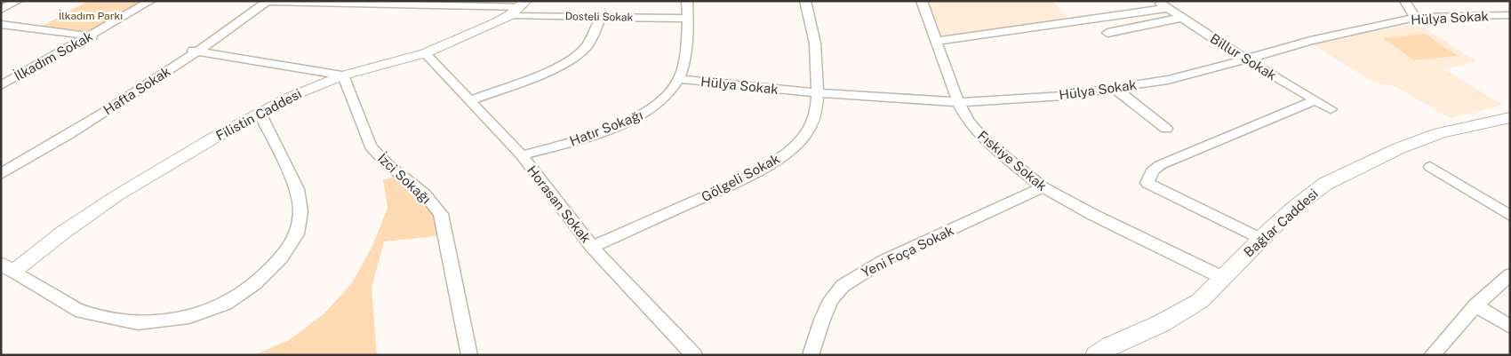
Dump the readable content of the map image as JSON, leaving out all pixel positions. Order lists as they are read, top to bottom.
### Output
{
  "streets": {
    "main road": ["Bağlar Caddesi"],
    "street": [
      "Dosteli Sokak",
      "Hülya Sokak",
      "İlkadım Sokak",
      "Billur Sokak",
      "Hafta Sokak",
      "Filistin Caddesi",
      "Hatır Sokağı",
      "Fıskiye Sokak",
      "Gölgeli Sokak",
      "İzci Sokağı",
      "Horasan Sokak",
      "Yeni Foça Sokak"
    ]
  },
  "crossings": [
    ["Dosteli Sokak", "Hafta Sokak"],
    ["Dosteli Sokak", "Filistin Caddesi"],
    ["Dosteli Sokak", "Hatır Sokağı"],
    ["Hülya Sokak", "Billur Sokak"],
    ["Hülya Sokak", "Hatır Sokağı"],
    ["Hülya Sokak", "Fıskiye Sokak"],
    ["Hülya Sokak", "Gölgeli Sokak"],
    ["Filistin Caddesi", "İzci Sokağı"],
    ["Filistin Caddesi", "Horasan Sokak"],
    ["Hatır Sokağı", "Horasan Sokak"],
    ["Fıskiye Sokak", "Bağlar Caddesi"],
    ["Fıskiye Sokak", "Yeni Foça Sokak"],
    ["Gölgeli Sokak", "Horasan Sokak"]
  ],
  "parks": ["İlkadım Parkı"]
}
